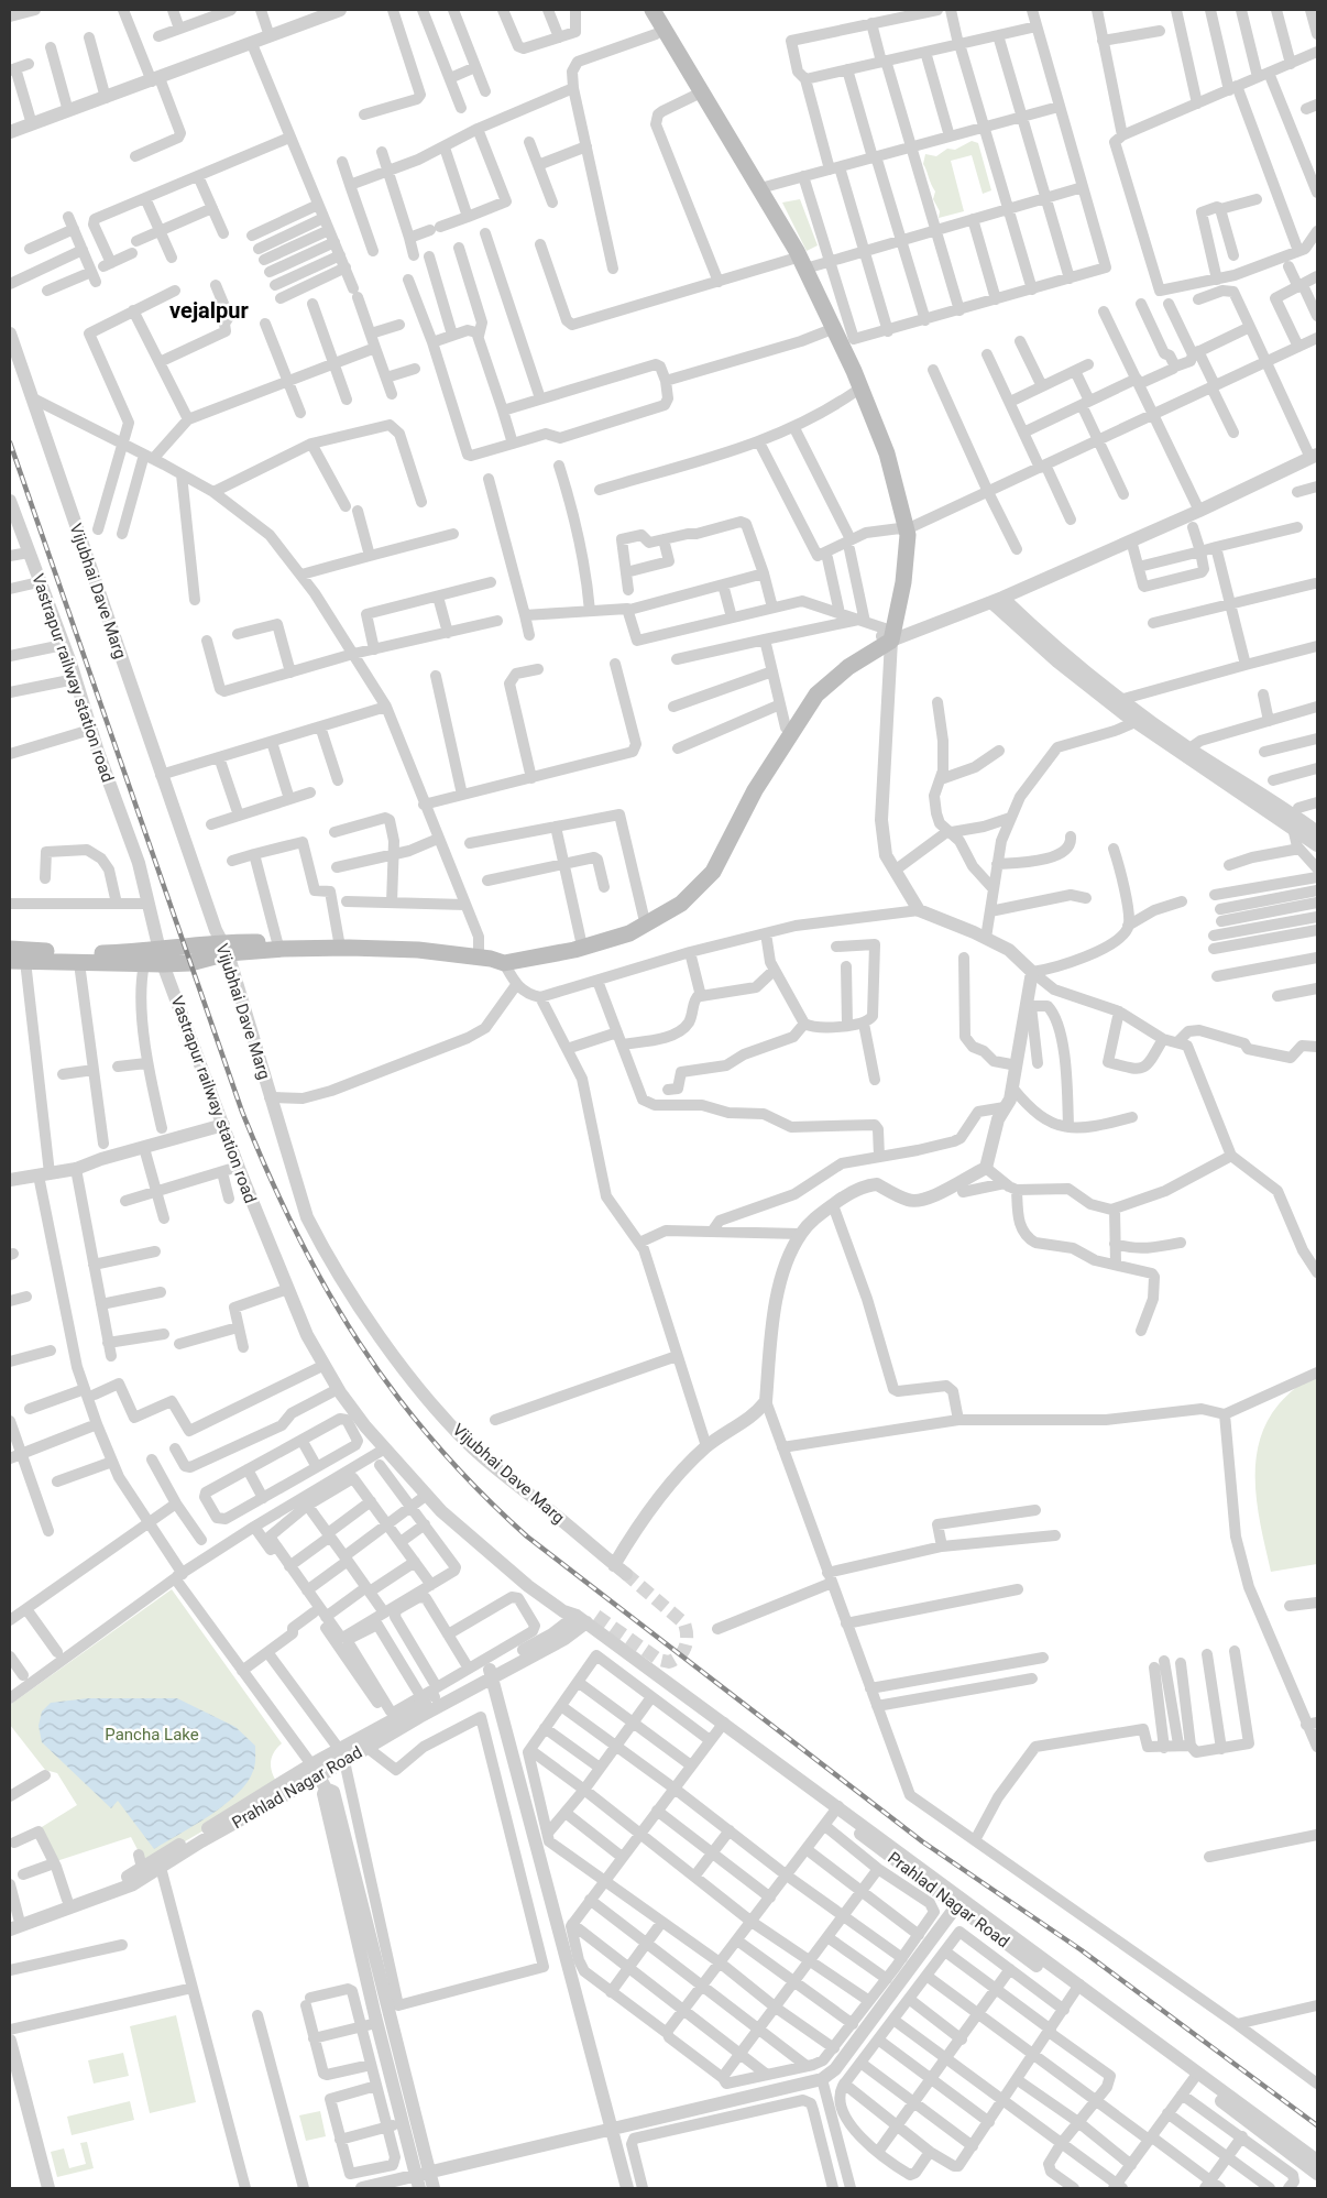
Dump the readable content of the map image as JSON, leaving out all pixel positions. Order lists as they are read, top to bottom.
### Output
{
  "streets": {
    "street": ["Vijubhai Dave Marg", "Vastrapur railway station road", "Prahlad Nagar Road"]
  },
  "crossings": [
    ["Vastrapur railway station road", "Prahlad Nagar Road"]
  ],
  "districts": ["vejalpur"],
  "parks": ["Pancha Lake"]
}
